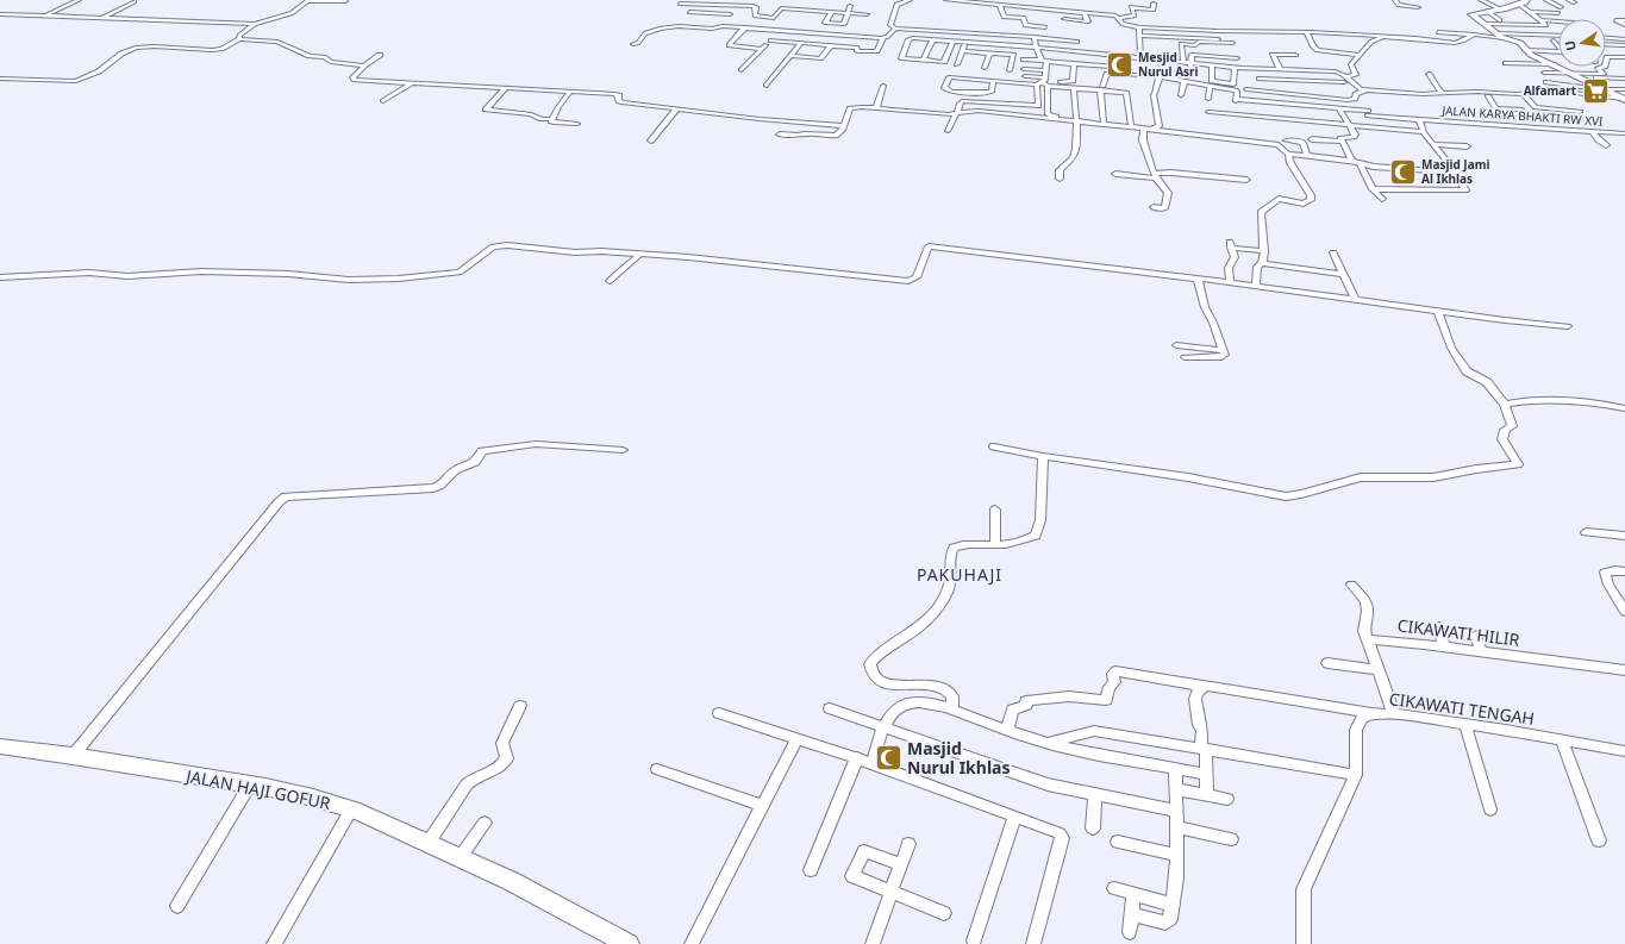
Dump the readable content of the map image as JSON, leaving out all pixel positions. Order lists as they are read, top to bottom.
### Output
{
  "streets": {
    "street": [
      "JALAN KARYA BHAKTI RW XVI",
      "CIKAWATI HILIR",
      "CIKAWATI TENGAH",
      "JALAN HAJI GOFUR"
    ]
  },
  "districts": ["PAKUHAJI"],
  "places": {
    "mosque": ["Mesjid Nurul Asri", "Masjid Jami Al Ikhlas", "Masjid Nurul Ikhlas"],
    "supermarket": ["Alfamart"]
  },
  "north": "left"
}
